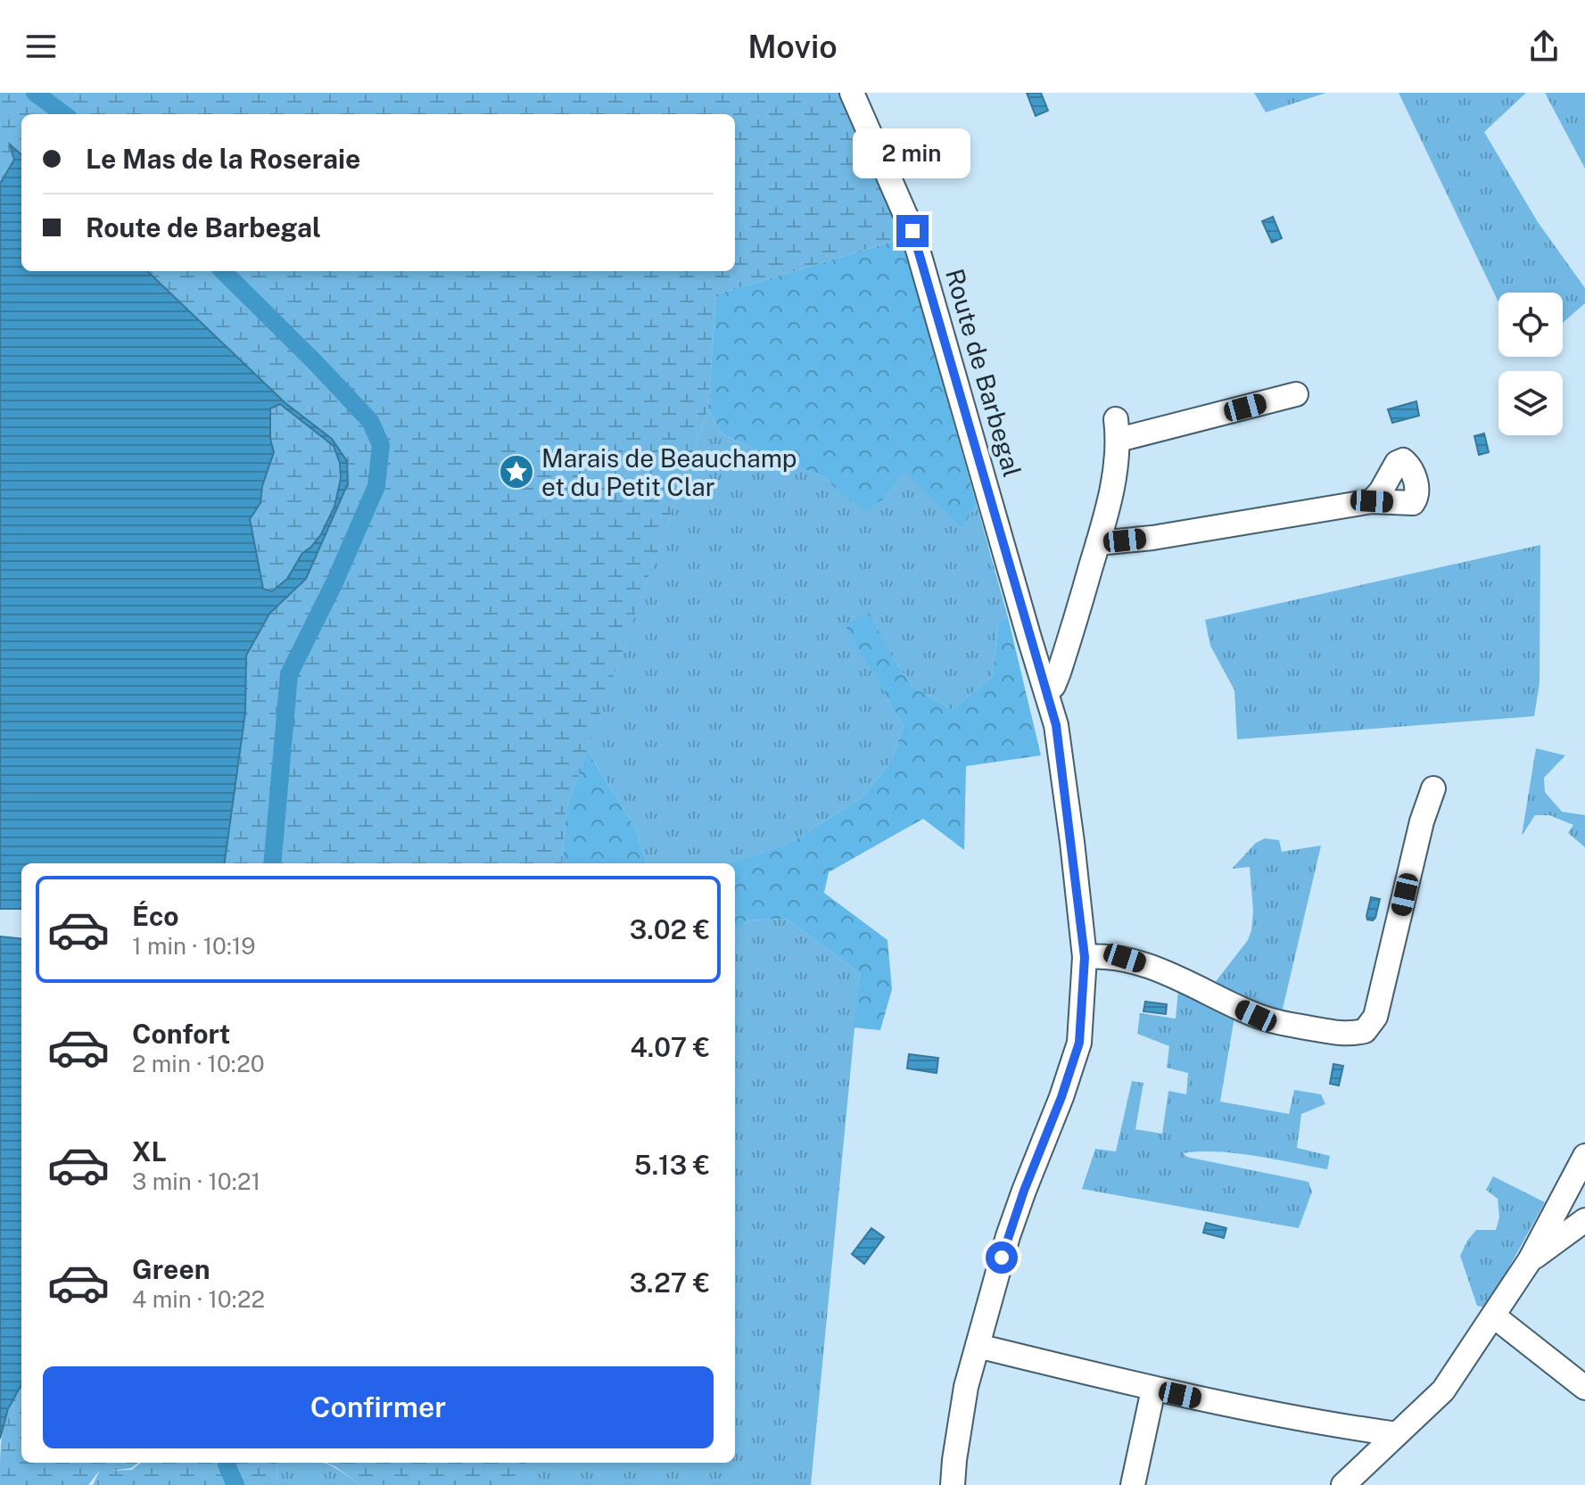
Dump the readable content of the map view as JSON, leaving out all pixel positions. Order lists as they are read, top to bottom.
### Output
{
  "streets": {
    "street": ["Route de Barbegal"]
  },
  "places": {
    "place": ["Marais de Beauchamp et du Petit Clar"]
  },
  "page": {
    "header": "Movio",
    "banner": ["Le Mas de la Roseraie", "Route de Barbegal"],
    "bubble": "2 min",
    "list": [
      {
        "name": "Éco",
        "note": "1 min · 10:19",
        "value": "3.02 €"
      },
      {
        "name": "Confort",
        "note": "2 min · 10:20",
        "value": "4.07 €"
      },
      {
        "name": "XL",
        "note": "3 min · 10:21",
        "value": "5.13 €"
      },
      {
        "name": "Green",
        "note": "4 min · 10:22",
        "value": "3.27 €"
      }
    ],
    "buttons": "Confirmer"
  }
}
